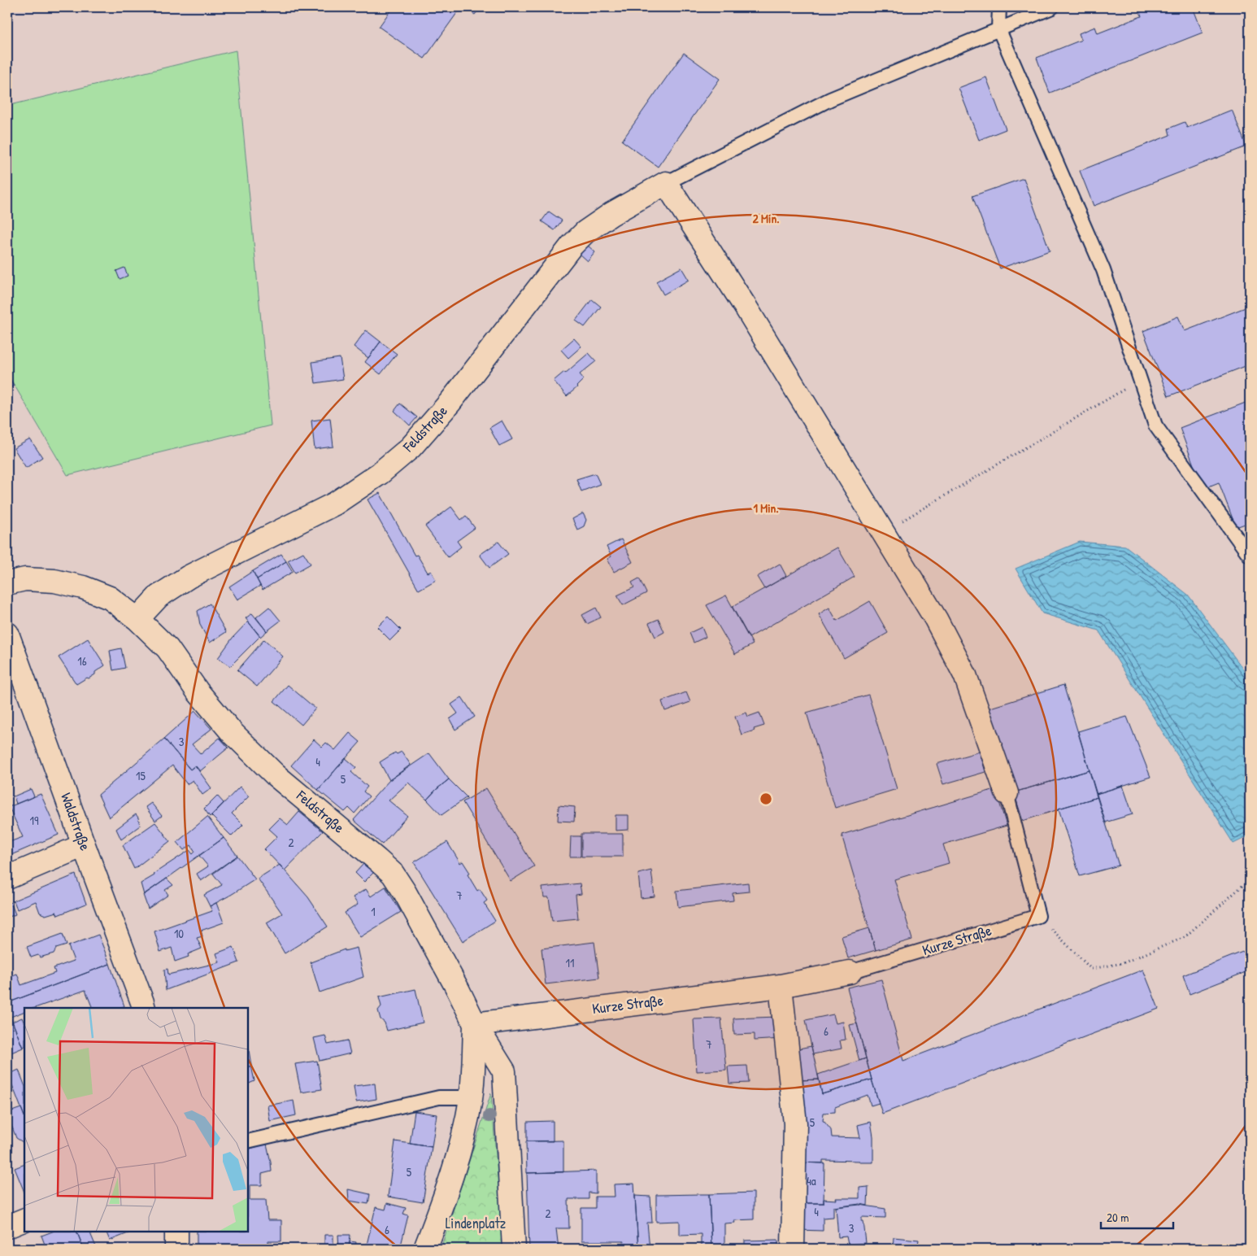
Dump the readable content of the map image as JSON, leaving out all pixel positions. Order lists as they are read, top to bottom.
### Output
{
  "streets": {
    "street": ["Feldstraße", "Waldstraße", "Kurze Straße"]
  },
  "crossings": [
    ["Feldstraße", "Kurze Straße"]
  ],
  "parks": ["Lindenplatz"],
  "house_numbers": [
    "16",
    "3",
    "4",
    "15",
    "5",
    "19",
    "2",
    "7",
    "1",
    "10",
    "11",
    "6",
    "7",
    "5",
    "5",
    "4a",
    "4",
    "2",
    "3",
    "6"
  ],
  "scale_bar": "20 m",
  "rings": ["2 Min.", "1 Min."]
}
